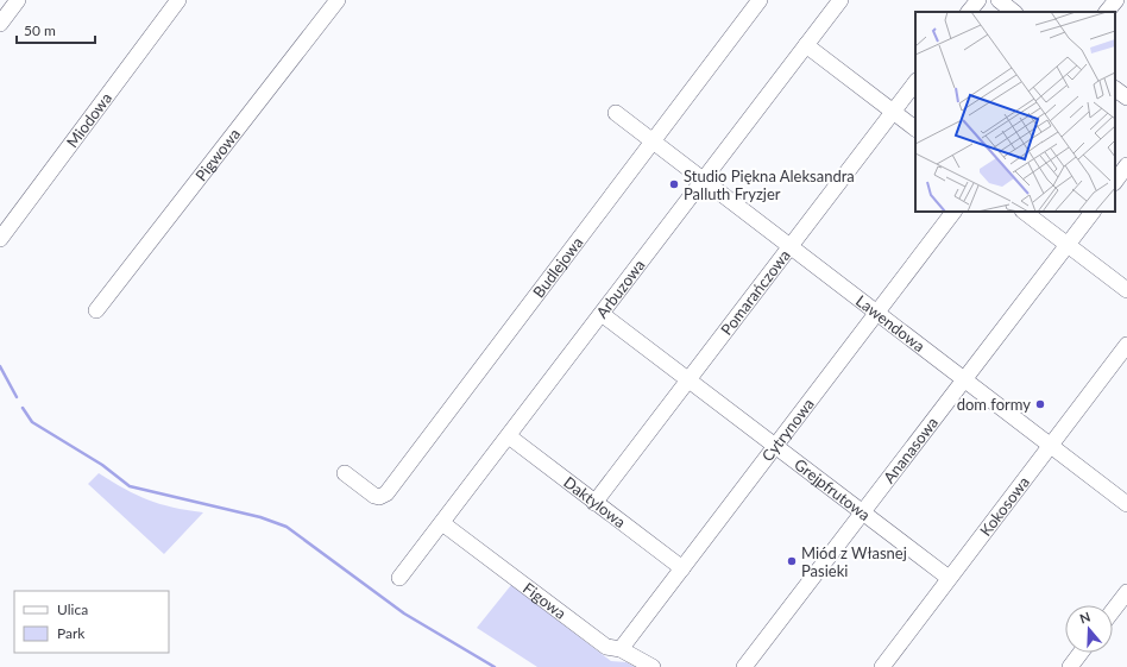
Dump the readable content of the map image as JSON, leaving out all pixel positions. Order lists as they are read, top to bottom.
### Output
{
  "streets": {
    "street": [
      "Miodowa",
      "Pigwowa",
      "Budlejowa",
      "Arbuzowa",
      "Pomarańczowa",
      "Lawendowa",
      "Cytrynowa",
      "Ananasowa",
      "Grejpfrutowa",
      "Daktylowa",
      "Kokosowa",
      "Figowa"
    ]
  },
  "crossings": [
    ["Budlejowa", "Lawendowa"],
    ["Arbuzowa", "Lawendowa"],
    ["Arbuzowa", "Grejpfrutowa"],
    ["Arbuzowa", "Daktylowa"],
    ["Arbuzowa", "Figowa"],
    ["Pomarańczowa", "Lawendowa"],
    ["Pomarańczowa", "Grejpfrutowa"],
    ["Pomarańczowa", "Daktylowa"],
    ["Lawendowa", "Cytrynowa"],
    ["Lawendowa", "Ananasowa"],
    ["Lawendowa", "Kokosowa"],
    ["Cytrynowa", "Grejpfrutowa"],
    ["Cytrynowa", "Daktylowa"],
    ["Cytrynowa", "Figowa"],
    ["Ananasowa", "Grejpfrutowa"],
    ["Grejpfrutowa", "Kokosowa"]
  ],
  "places": ["Studio Piękna Aleksandra Palluth Fryzjer", "dom formy", "Miód z Własnej Pasieki"],
  "legend": ["Ulica", "Park"],
  "scale_bar": "50 m",
  "north": "top"
}
